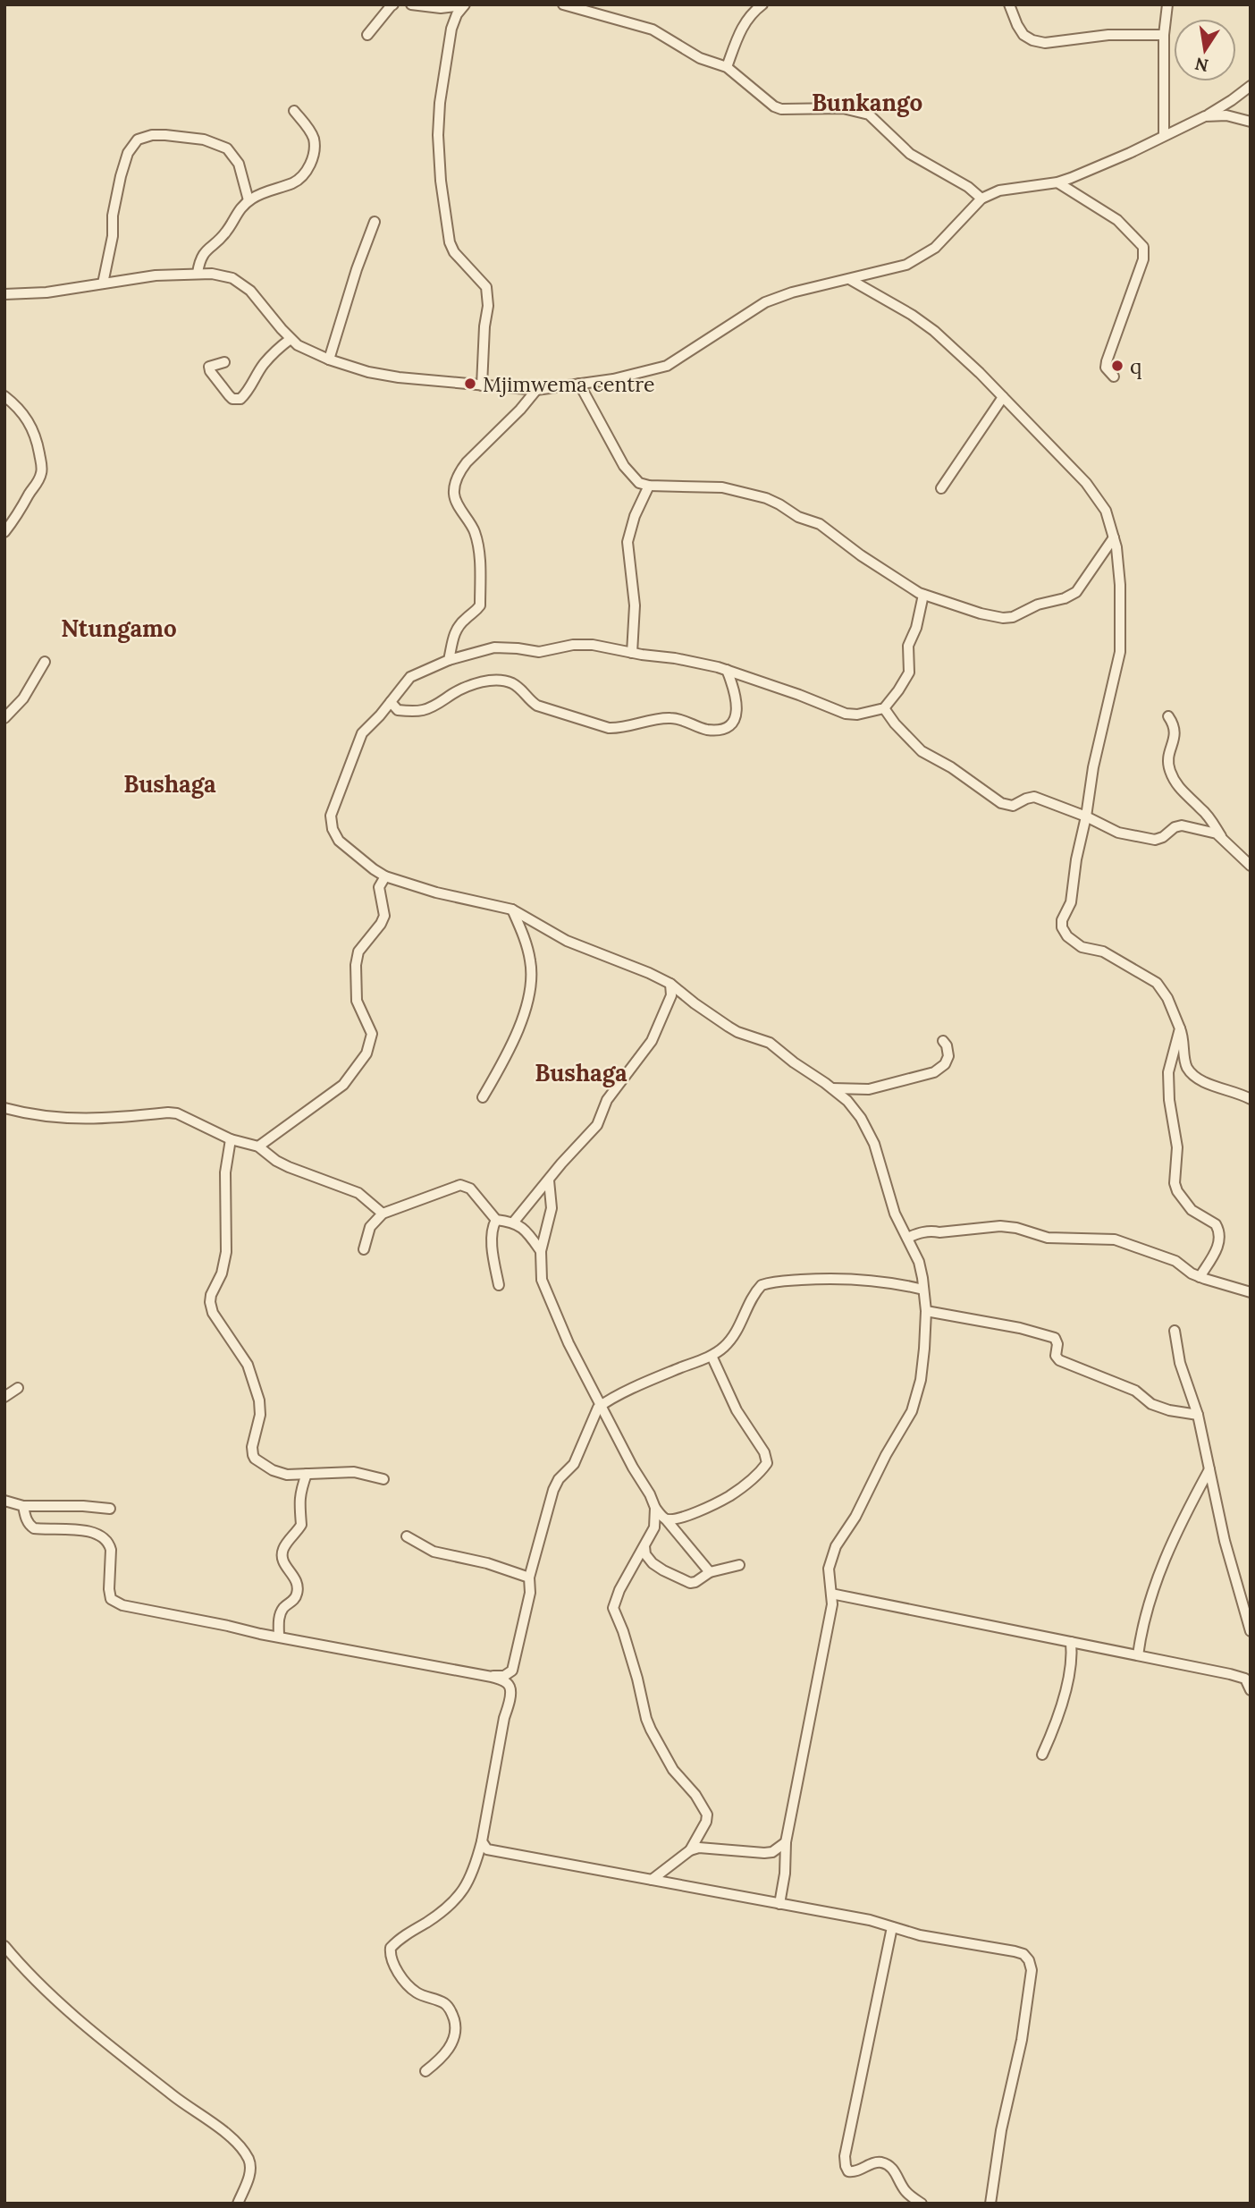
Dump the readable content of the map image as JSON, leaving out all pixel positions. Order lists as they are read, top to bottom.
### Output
{
  "districts": [
    "Bunkango",
    "Ntungamo",
    "Bushaga",
    "Bushaga"
  ],
  "places": ["q", "Mjimwema centre"],
  "north": "bottom"
}
